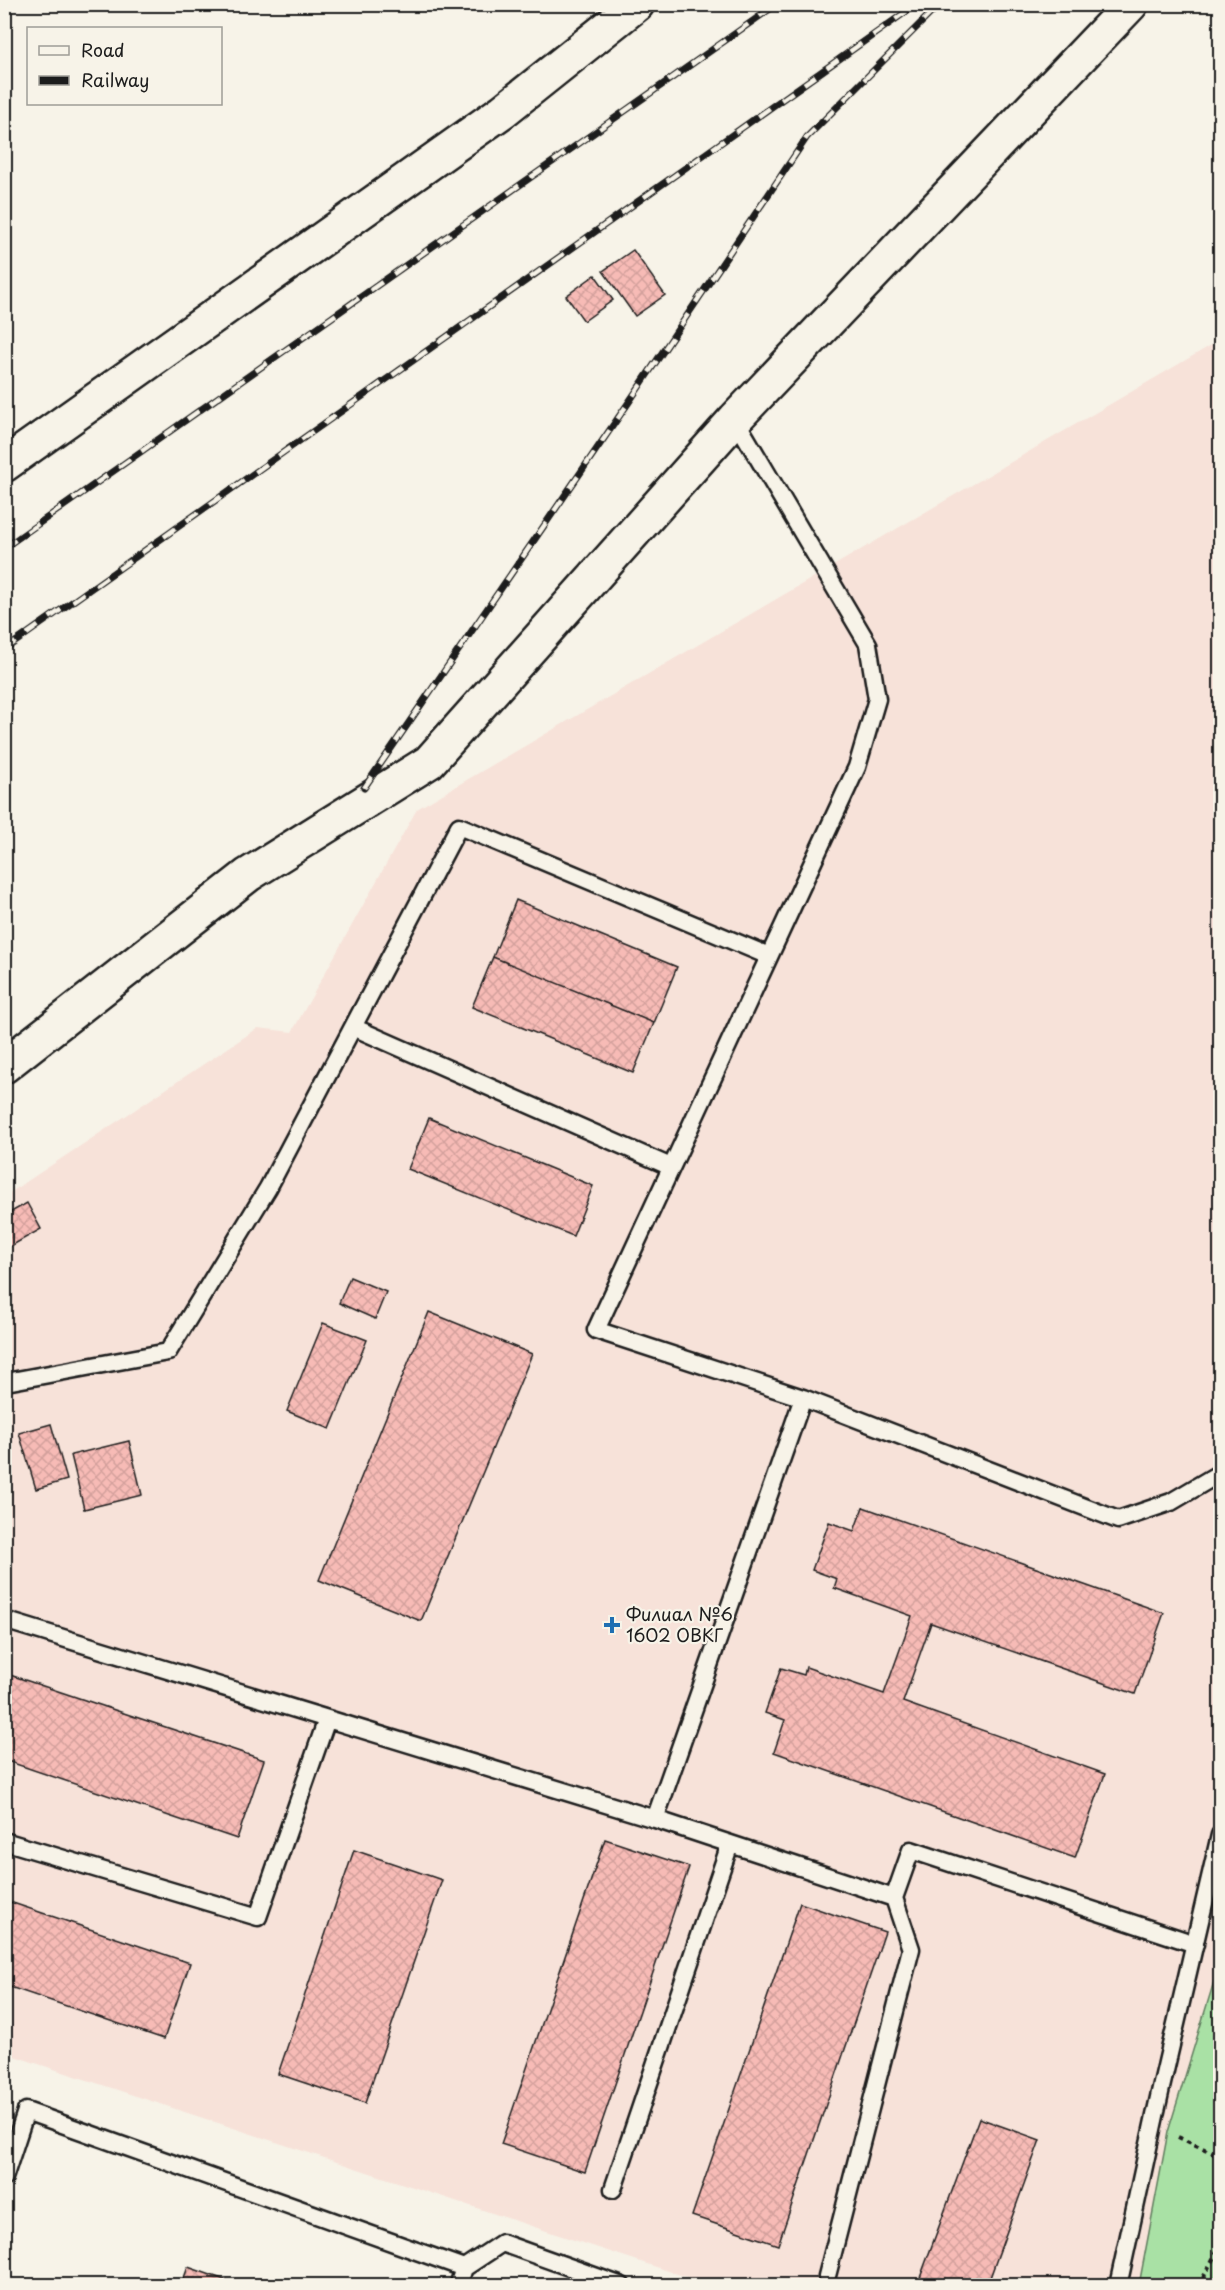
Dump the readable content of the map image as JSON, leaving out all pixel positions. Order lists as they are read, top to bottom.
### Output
{
  "places": {
    "health": ["Филиал №6 1602 ОВКГ"]
  },
  "legend": ["Road", "Railway"]
}
